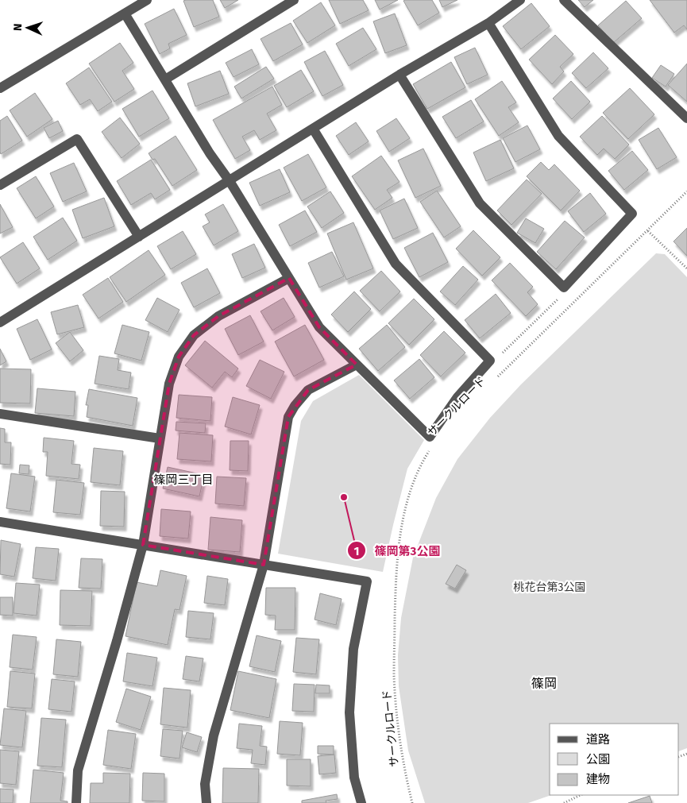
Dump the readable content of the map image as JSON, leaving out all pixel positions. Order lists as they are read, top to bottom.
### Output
{
  "streets": {
    "path": ["サークルロード"]
  },
  "districts": ["篠岡三丁目", "篠岡"],
  "parks": ["桃花台第3公園"],
  "places": ["篠岡第3公園"],
  "legend": ["道路", "公園", "建物"],
  "north": "left"
}
